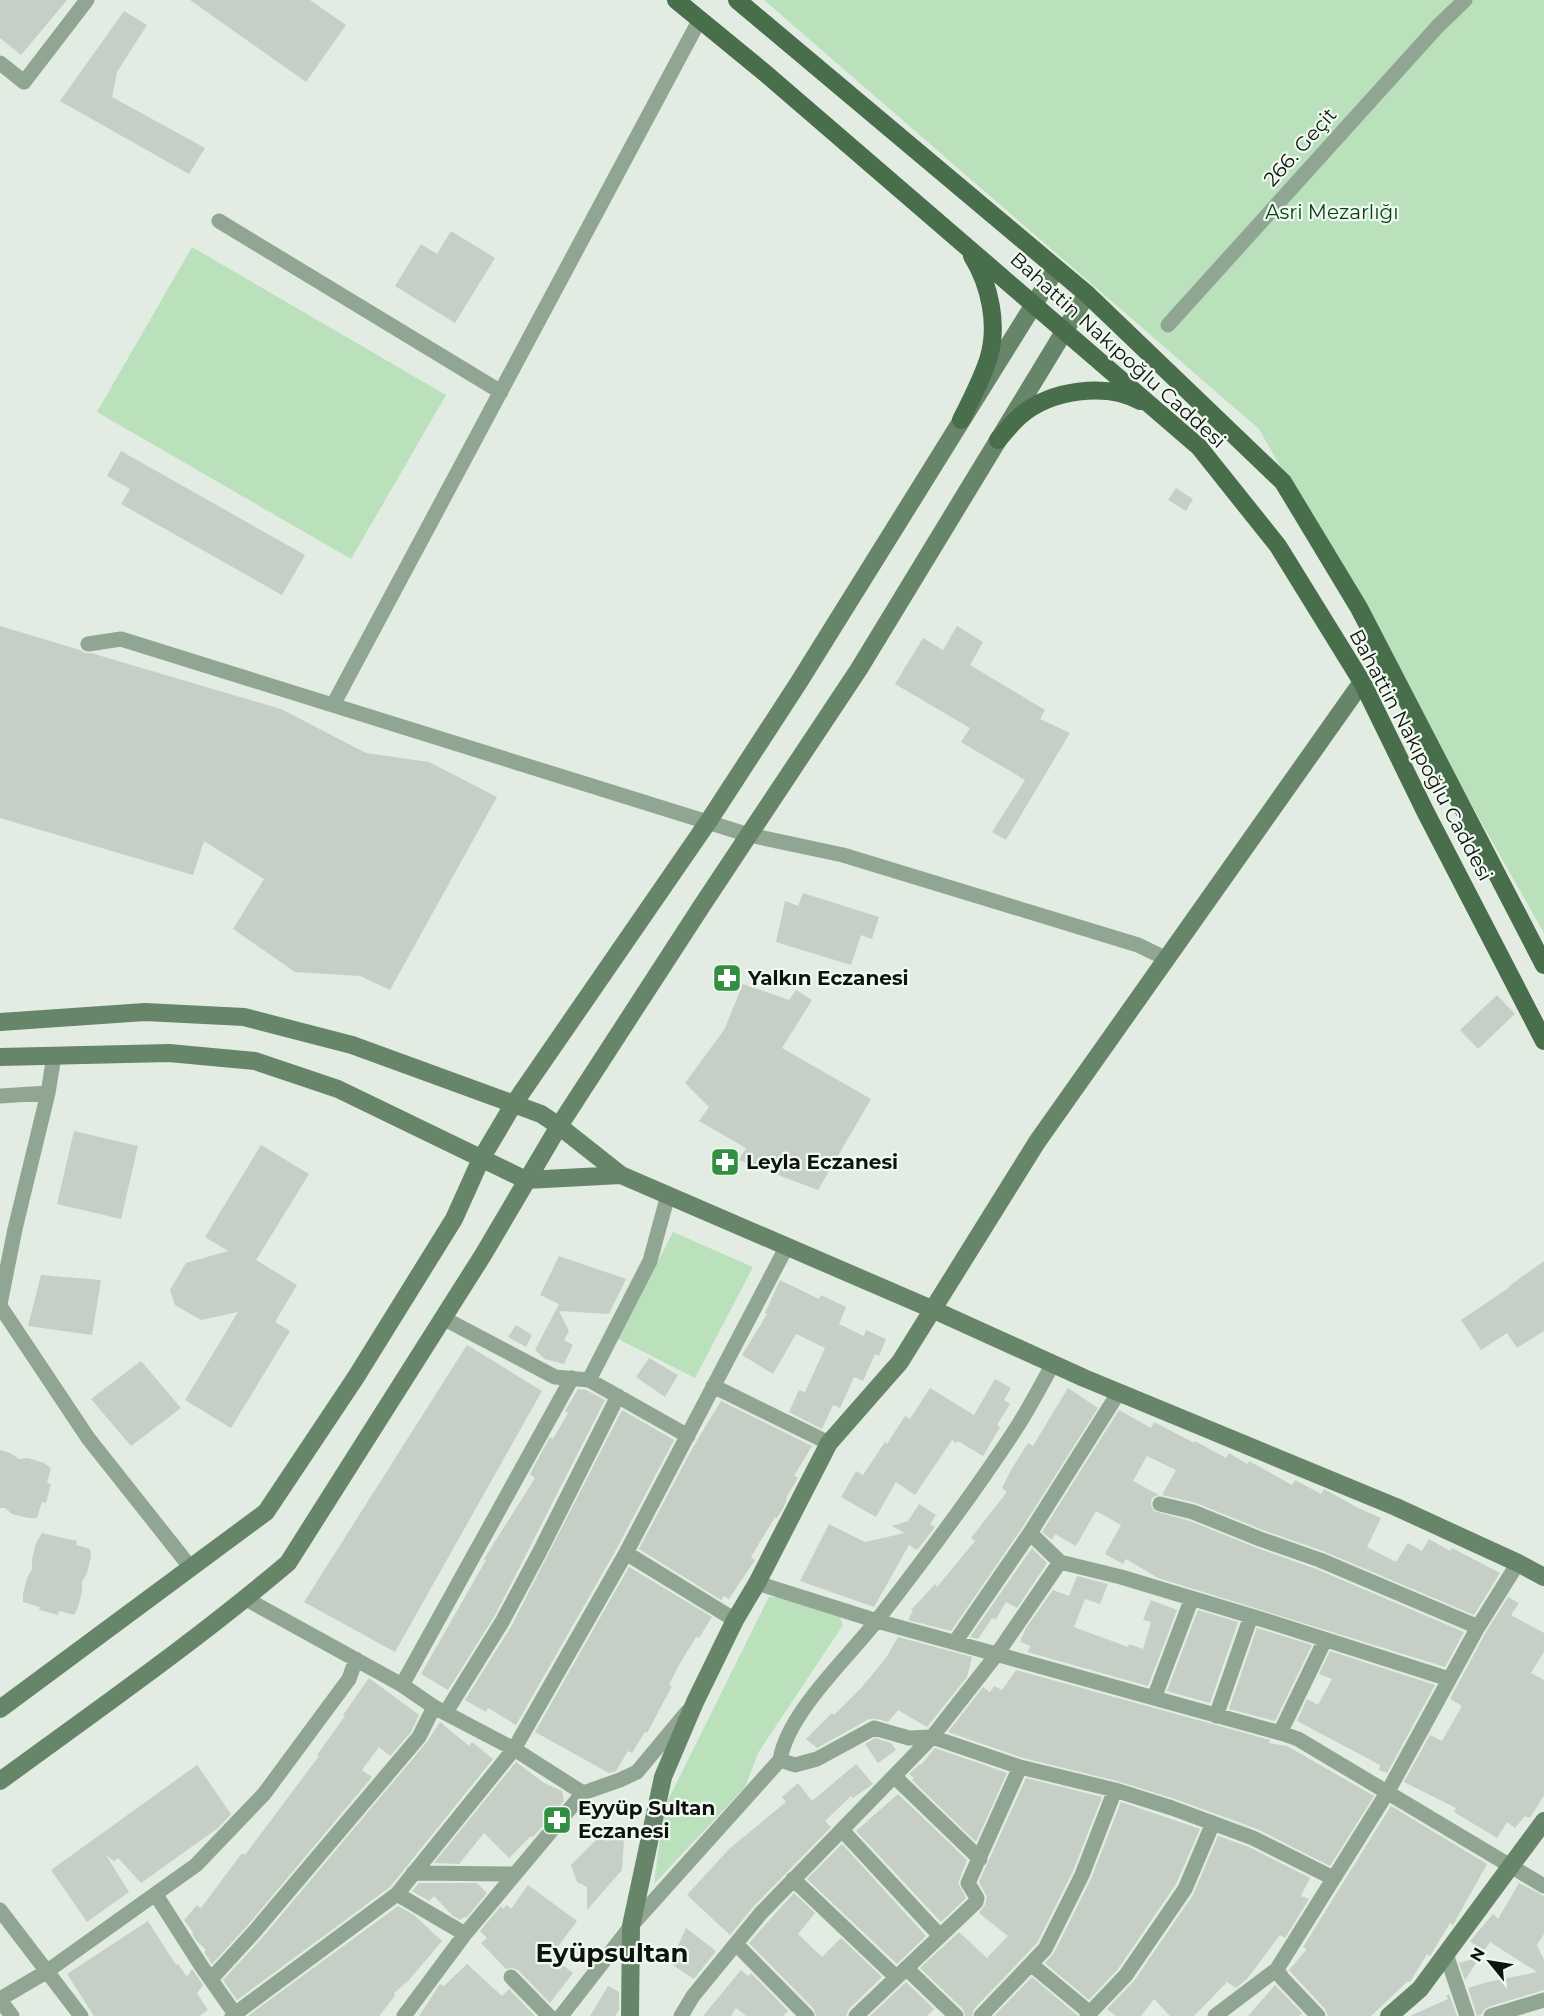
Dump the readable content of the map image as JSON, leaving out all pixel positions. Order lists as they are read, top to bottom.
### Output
{
  "streets": {
    "main road": ["Bahattin Nakıpoğlu Caddesi"],
    "street": ["266. Geçit"]
  },
  "districts": ["Eyüpsultan"],
  "parks": ["Asri Mezarlığı"],
  "places": {
    "pharmacy": ["Yalkın Eczanesi", "Leyla Eczanesi", "Eyyüp Sultan Eczanesi"]
  },
  "north": "top left"
}
